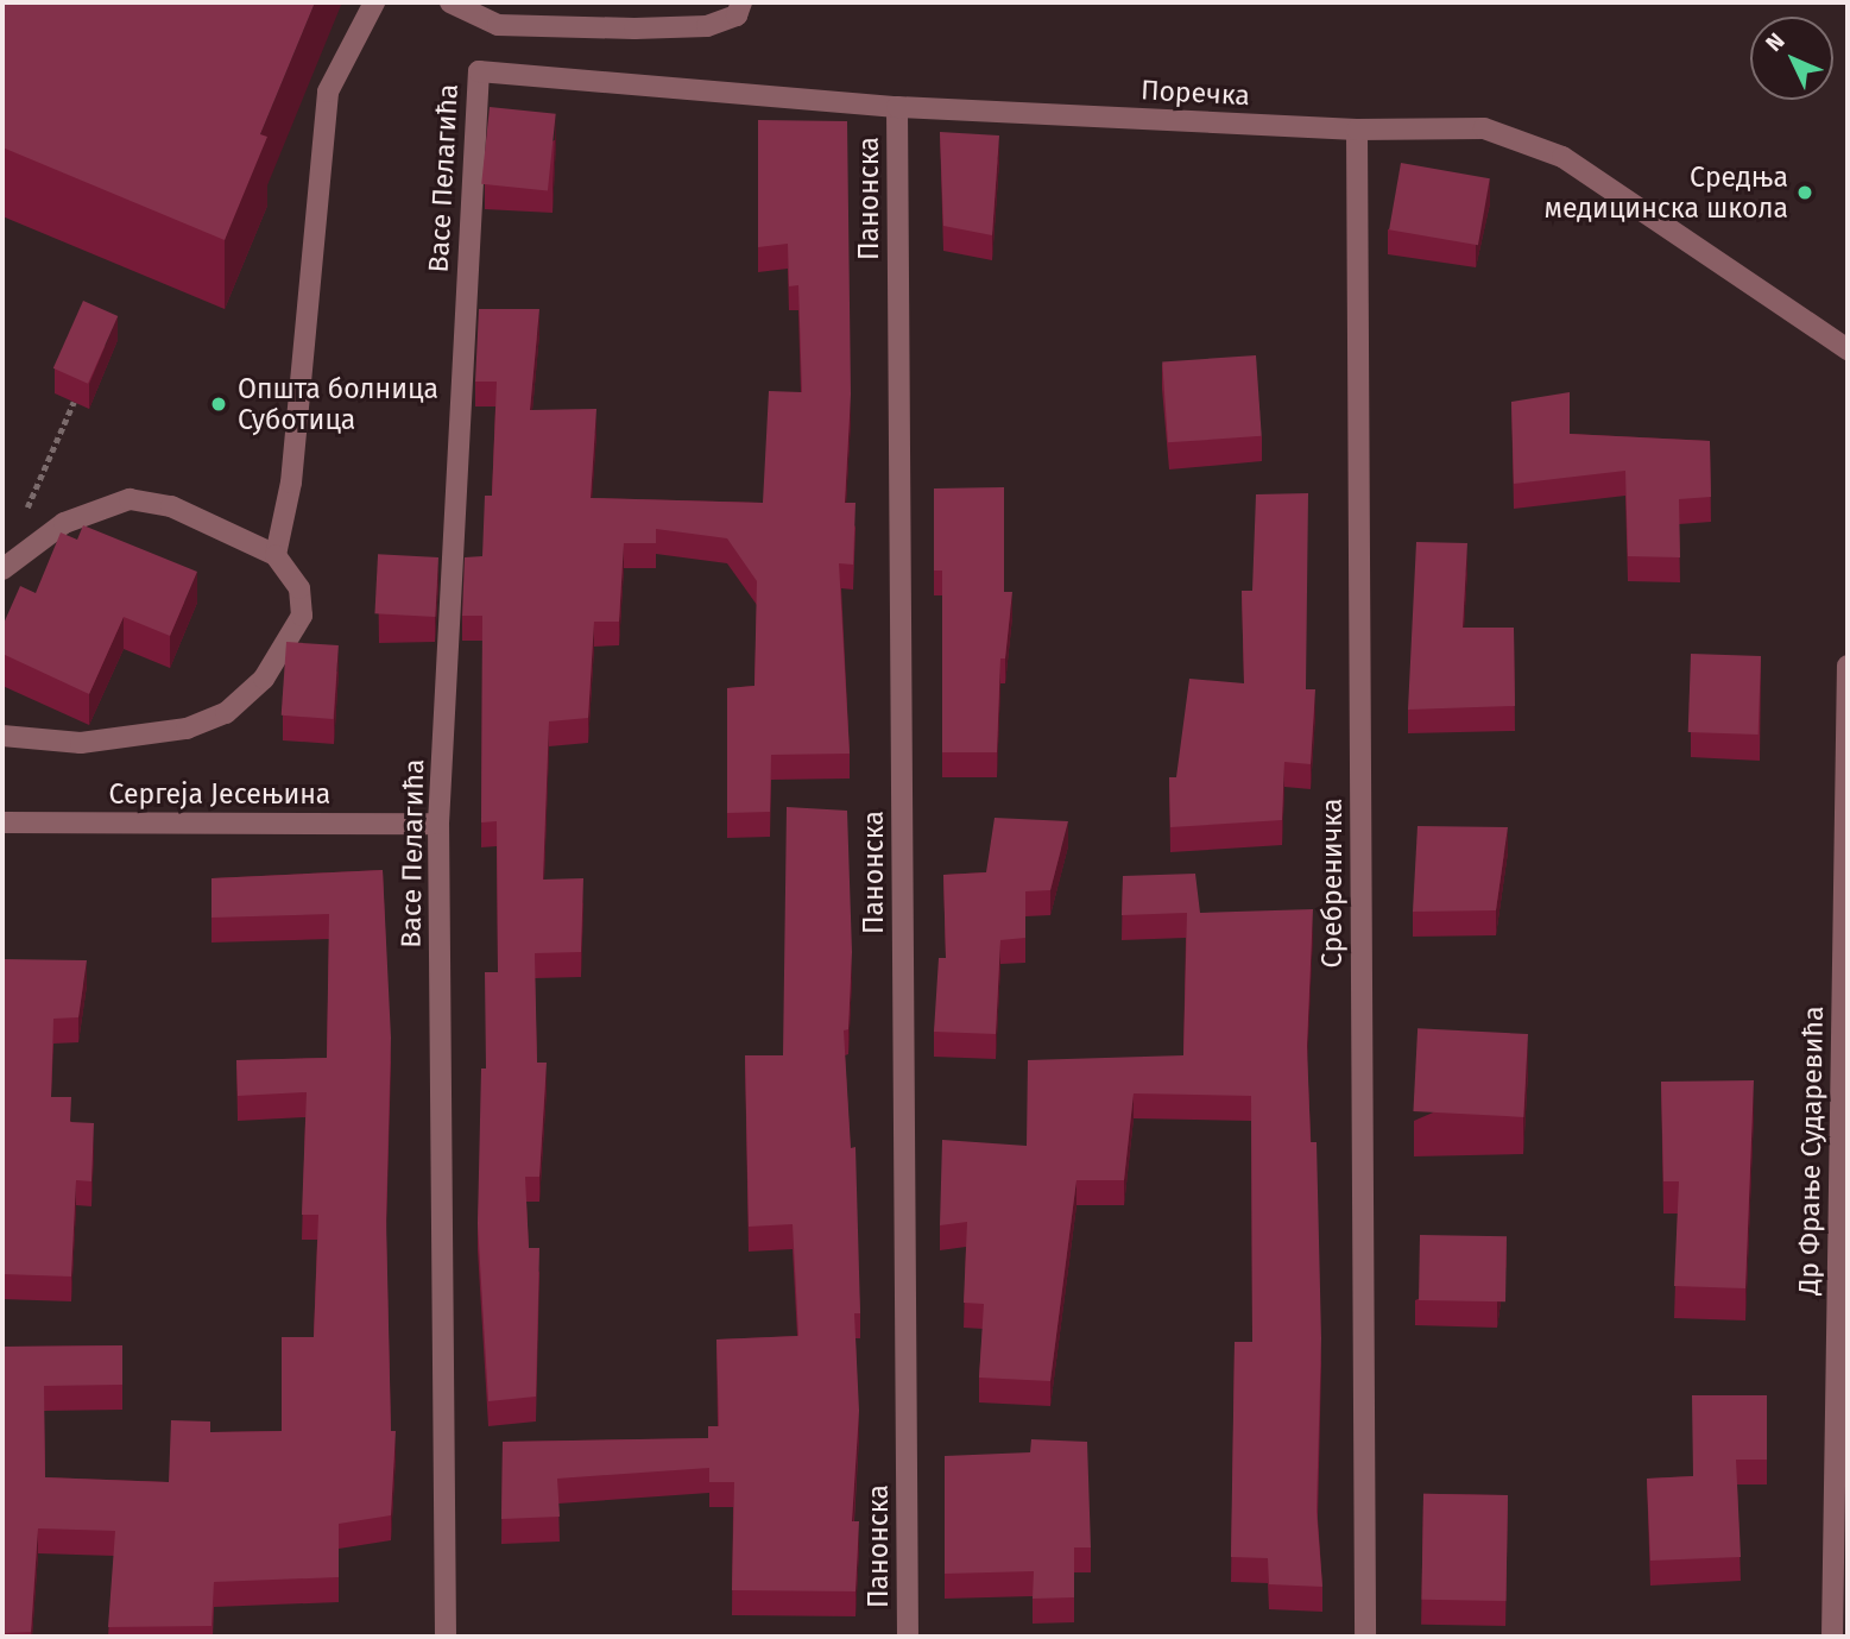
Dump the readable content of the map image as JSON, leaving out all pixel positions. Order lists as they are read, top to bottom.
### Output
{
  "streets": {
    "street": [
      "Поречка",
      "Васе Пелагића",
      "Панонска",
      "Сергеја Јесењина",
      "Сребреничка",
      "Др Фрање Сударевића"
    ]
  },
  "crossings": [
    ["Поречка", "Васе Пелагића"],
    ["Поречка", "Панонска"],
    ["Поречка", "Сребреничка"],
    ["Васе Пелагића", "Сергеја Јесењина"]
  ],
  "places": ["Средња медицинска школа", "Општа болница Суботица"],
  "north": "top left"
}
